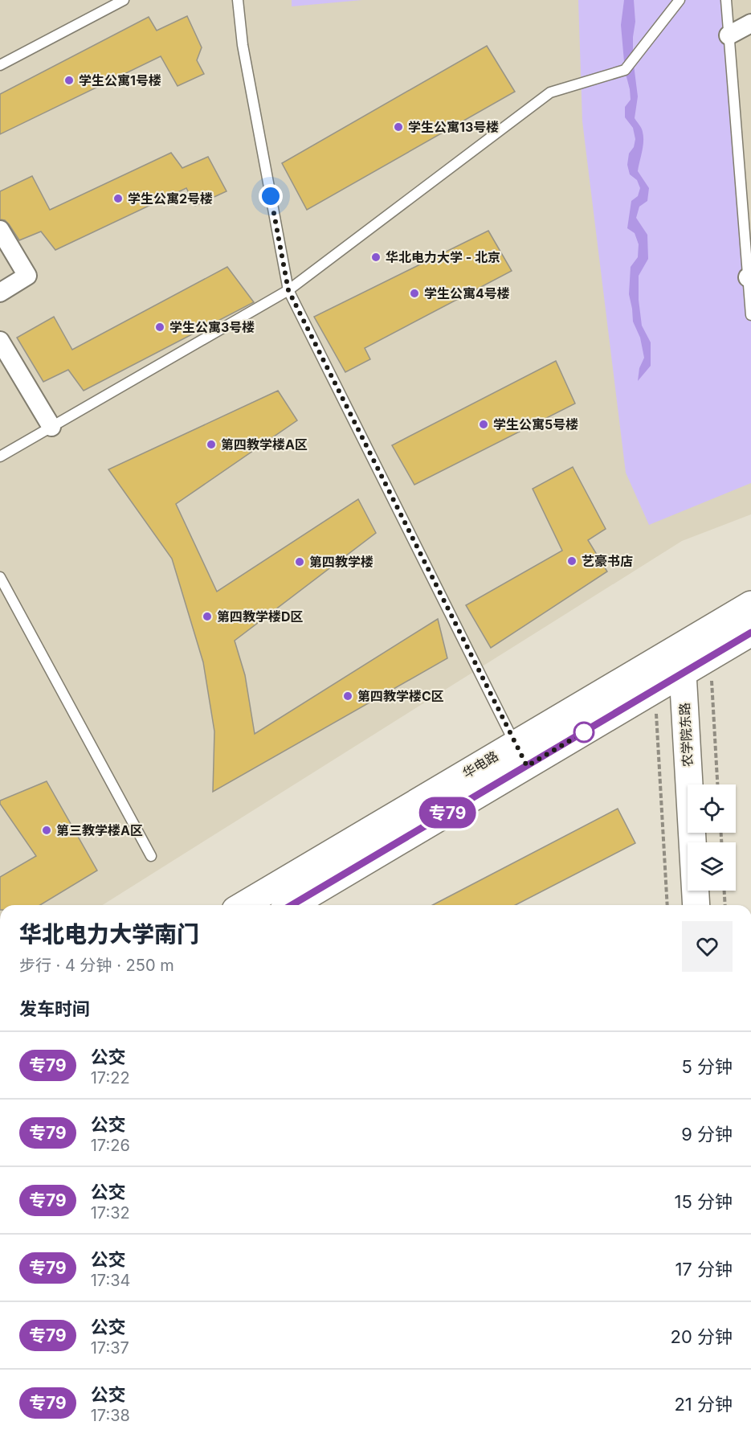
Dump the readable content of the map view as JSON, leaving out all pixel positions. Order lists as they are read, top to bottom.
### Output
{
  "streets": {
    "street": ["农学院东路", "华电路"]
  },
  "crossings": [
    ["农学院东路", "华电路"]
  ],
  "places": [
    "学生公寓1号楼",
    "学生公寓13号楼",
    "学生公寓2号楼",
    "华北电力大学 - 北京",
    "学生公寓4号楼",
    "学生公寓3号楼",
    "学生公寓5号楼",
    "第四教学楼A区",
    "艺豪书店",
    "第四教学楼",
    "第四教学楼D区",
    "第四教学楼C区",
    "第三教学楼A区"
  ],
  "lines": ["bus line 专79"],
  "page": {
    "on_map": "专79",
    "heading": [
      ["华北电力大学南门", "步行 · 4 分钟 · 250 m"],
      "发车时间"
    ],
    "list": [
      {
        "mark": "专79",
        "name": "公交",
        "note": "17:22",
        "value": "5 分钟"
      },
      {
        "mark": "专79",
        "name": "公交",
        "note": "17:26",
        "value": "9 分钟"
      },
      {
        "mark": "专79",
        "name": "公交",
        "note": "17:32",
        "value": "15 分钟"
      },
      {
        "mark": "专79",
        "name": "公交",
        "note": "17:34",
        "value": "17 分钟"
      },
      {
        "mark": "专79",
        "name": "公交",
        "note": "17:37",
        "value": "20 分钟"
      },
      {
        "mark": "专79",
        "name": "公交",
        "note": "17:38",
        "value": "21 分钟"
      }
    ]
  }
}
